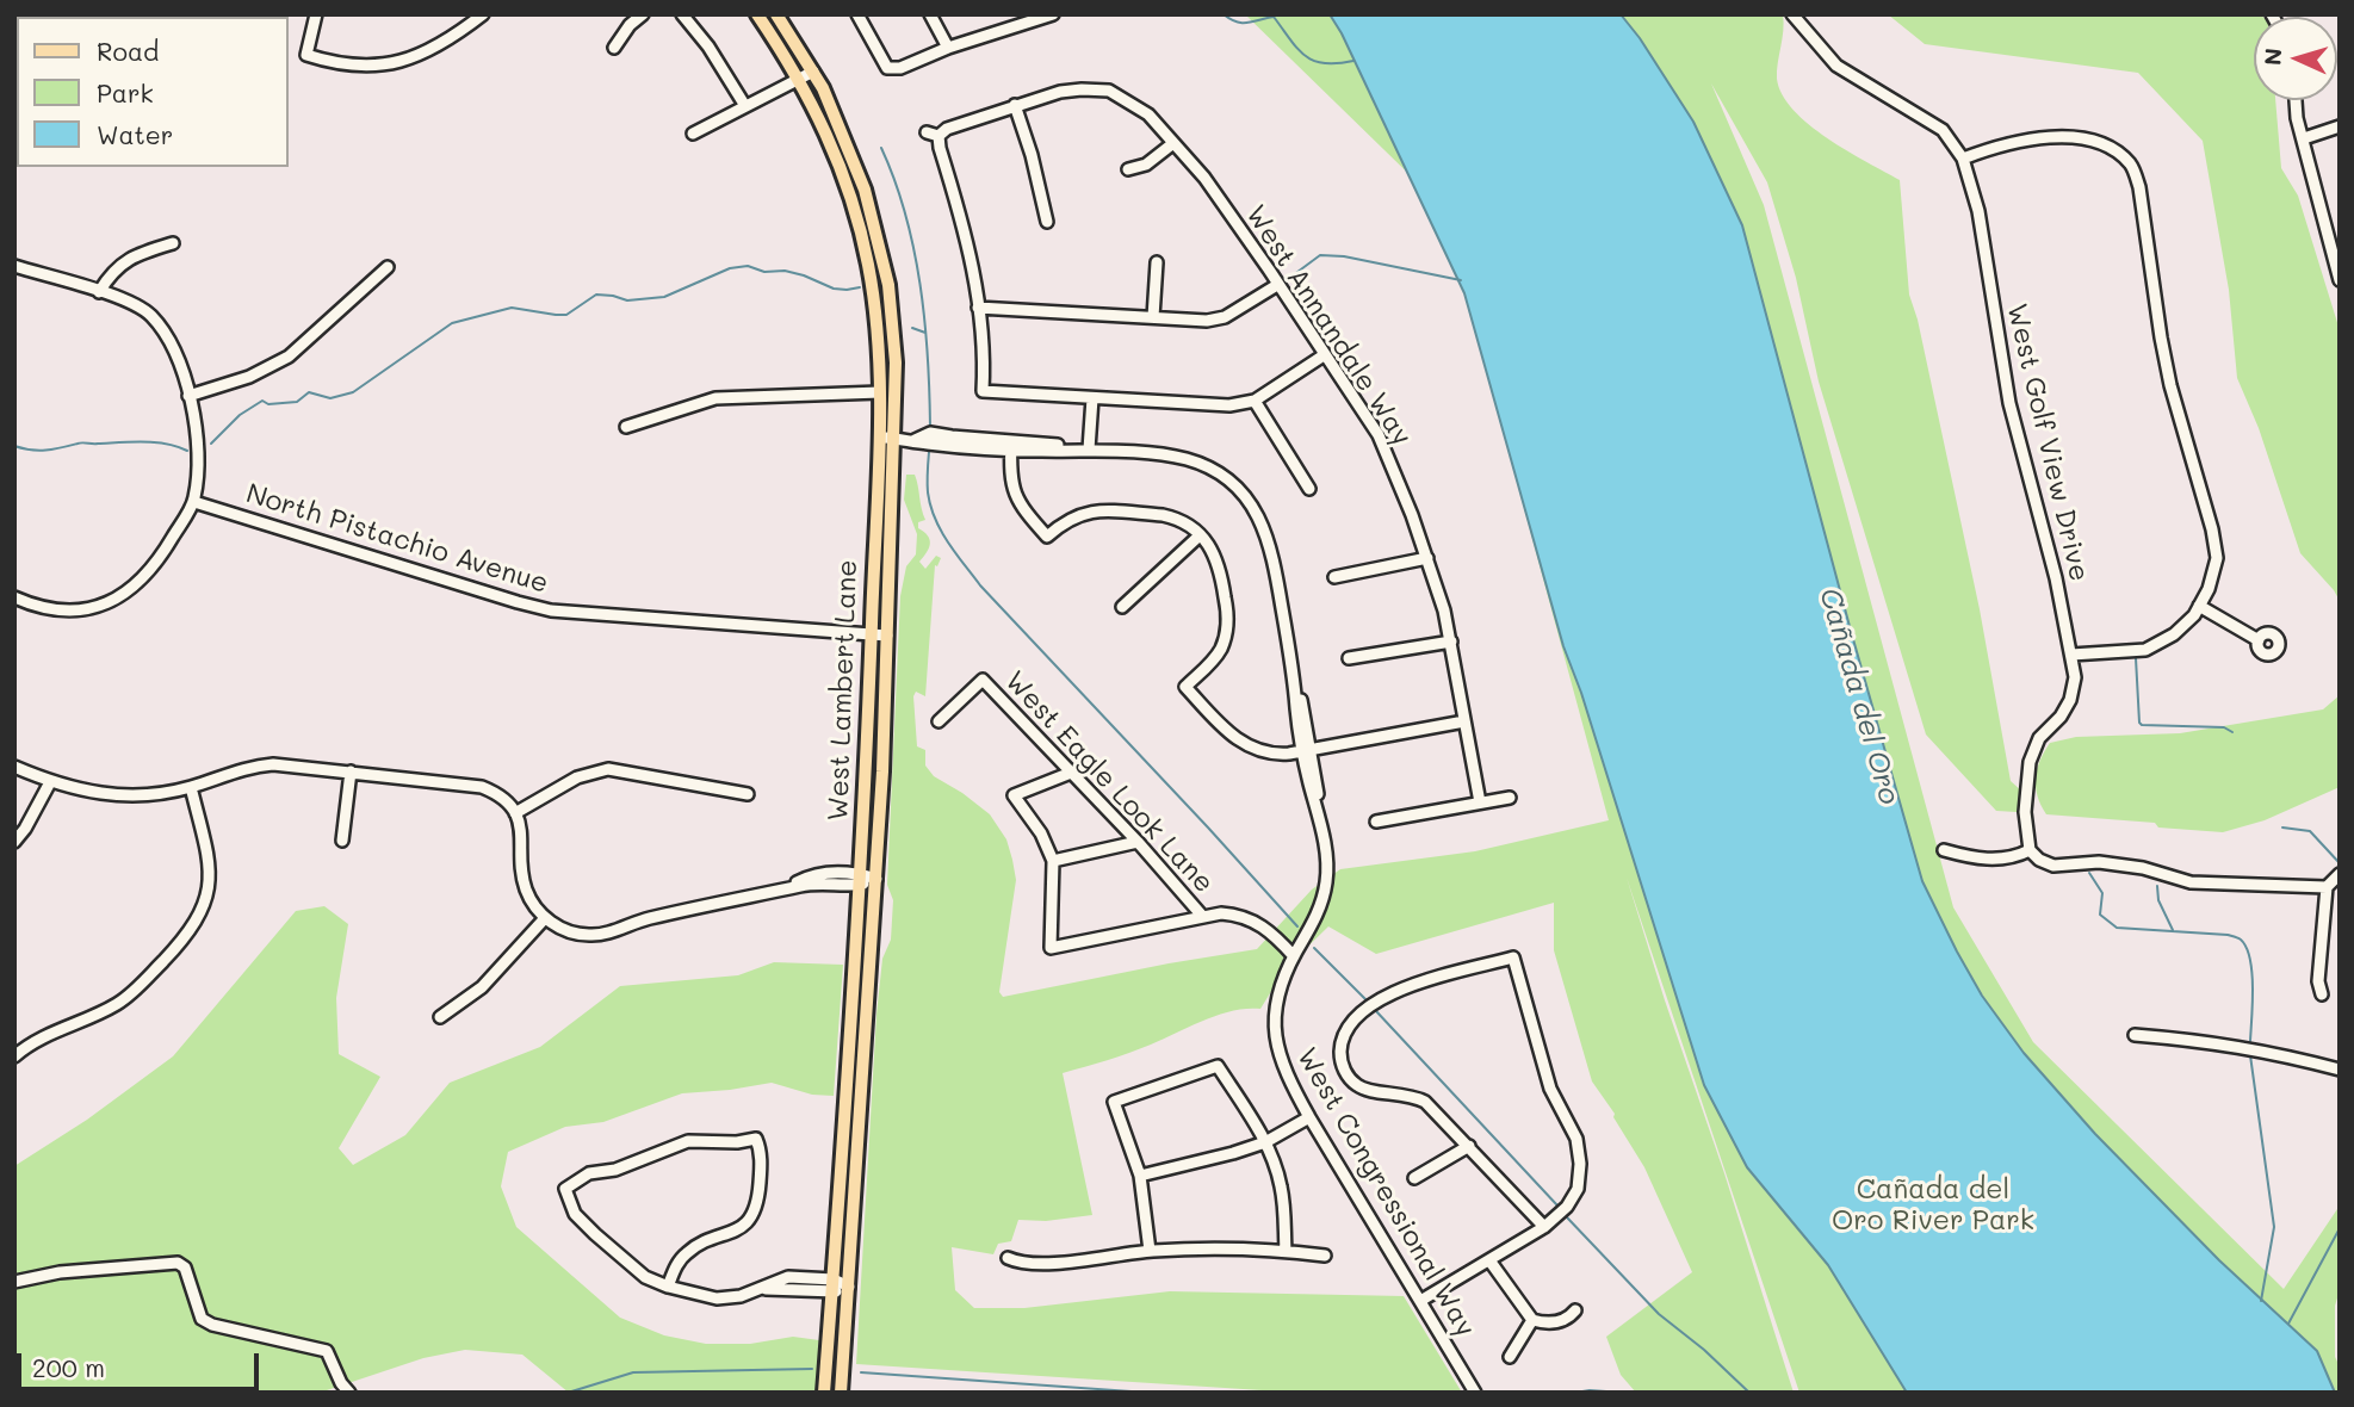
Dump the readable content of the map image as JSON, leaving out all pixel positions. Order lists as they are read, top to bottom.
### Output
{
  "streets": {
    "main road": ["West Lambert Lane"],
    "street": [
      "West Annandale Way",
      "West Golf View Drive",
      "North Pistachio Avenue",
      "West Eagle Look Lane",
      "West Congressional Way"
    ]
  },
  "crossings": [
    ["North Pistachio Avenue", "West Lambert Lane"],
    ["West Lambert Lane", "West Congressional Way"]
  ],
  "water": ["Cañada del Oro"],
  "parks": ["Cañada del Oro River Park"],
  "legend": ["Road", "Park", "Water"],
  "scale_bar": "200 m",
  "north": "left"
}
